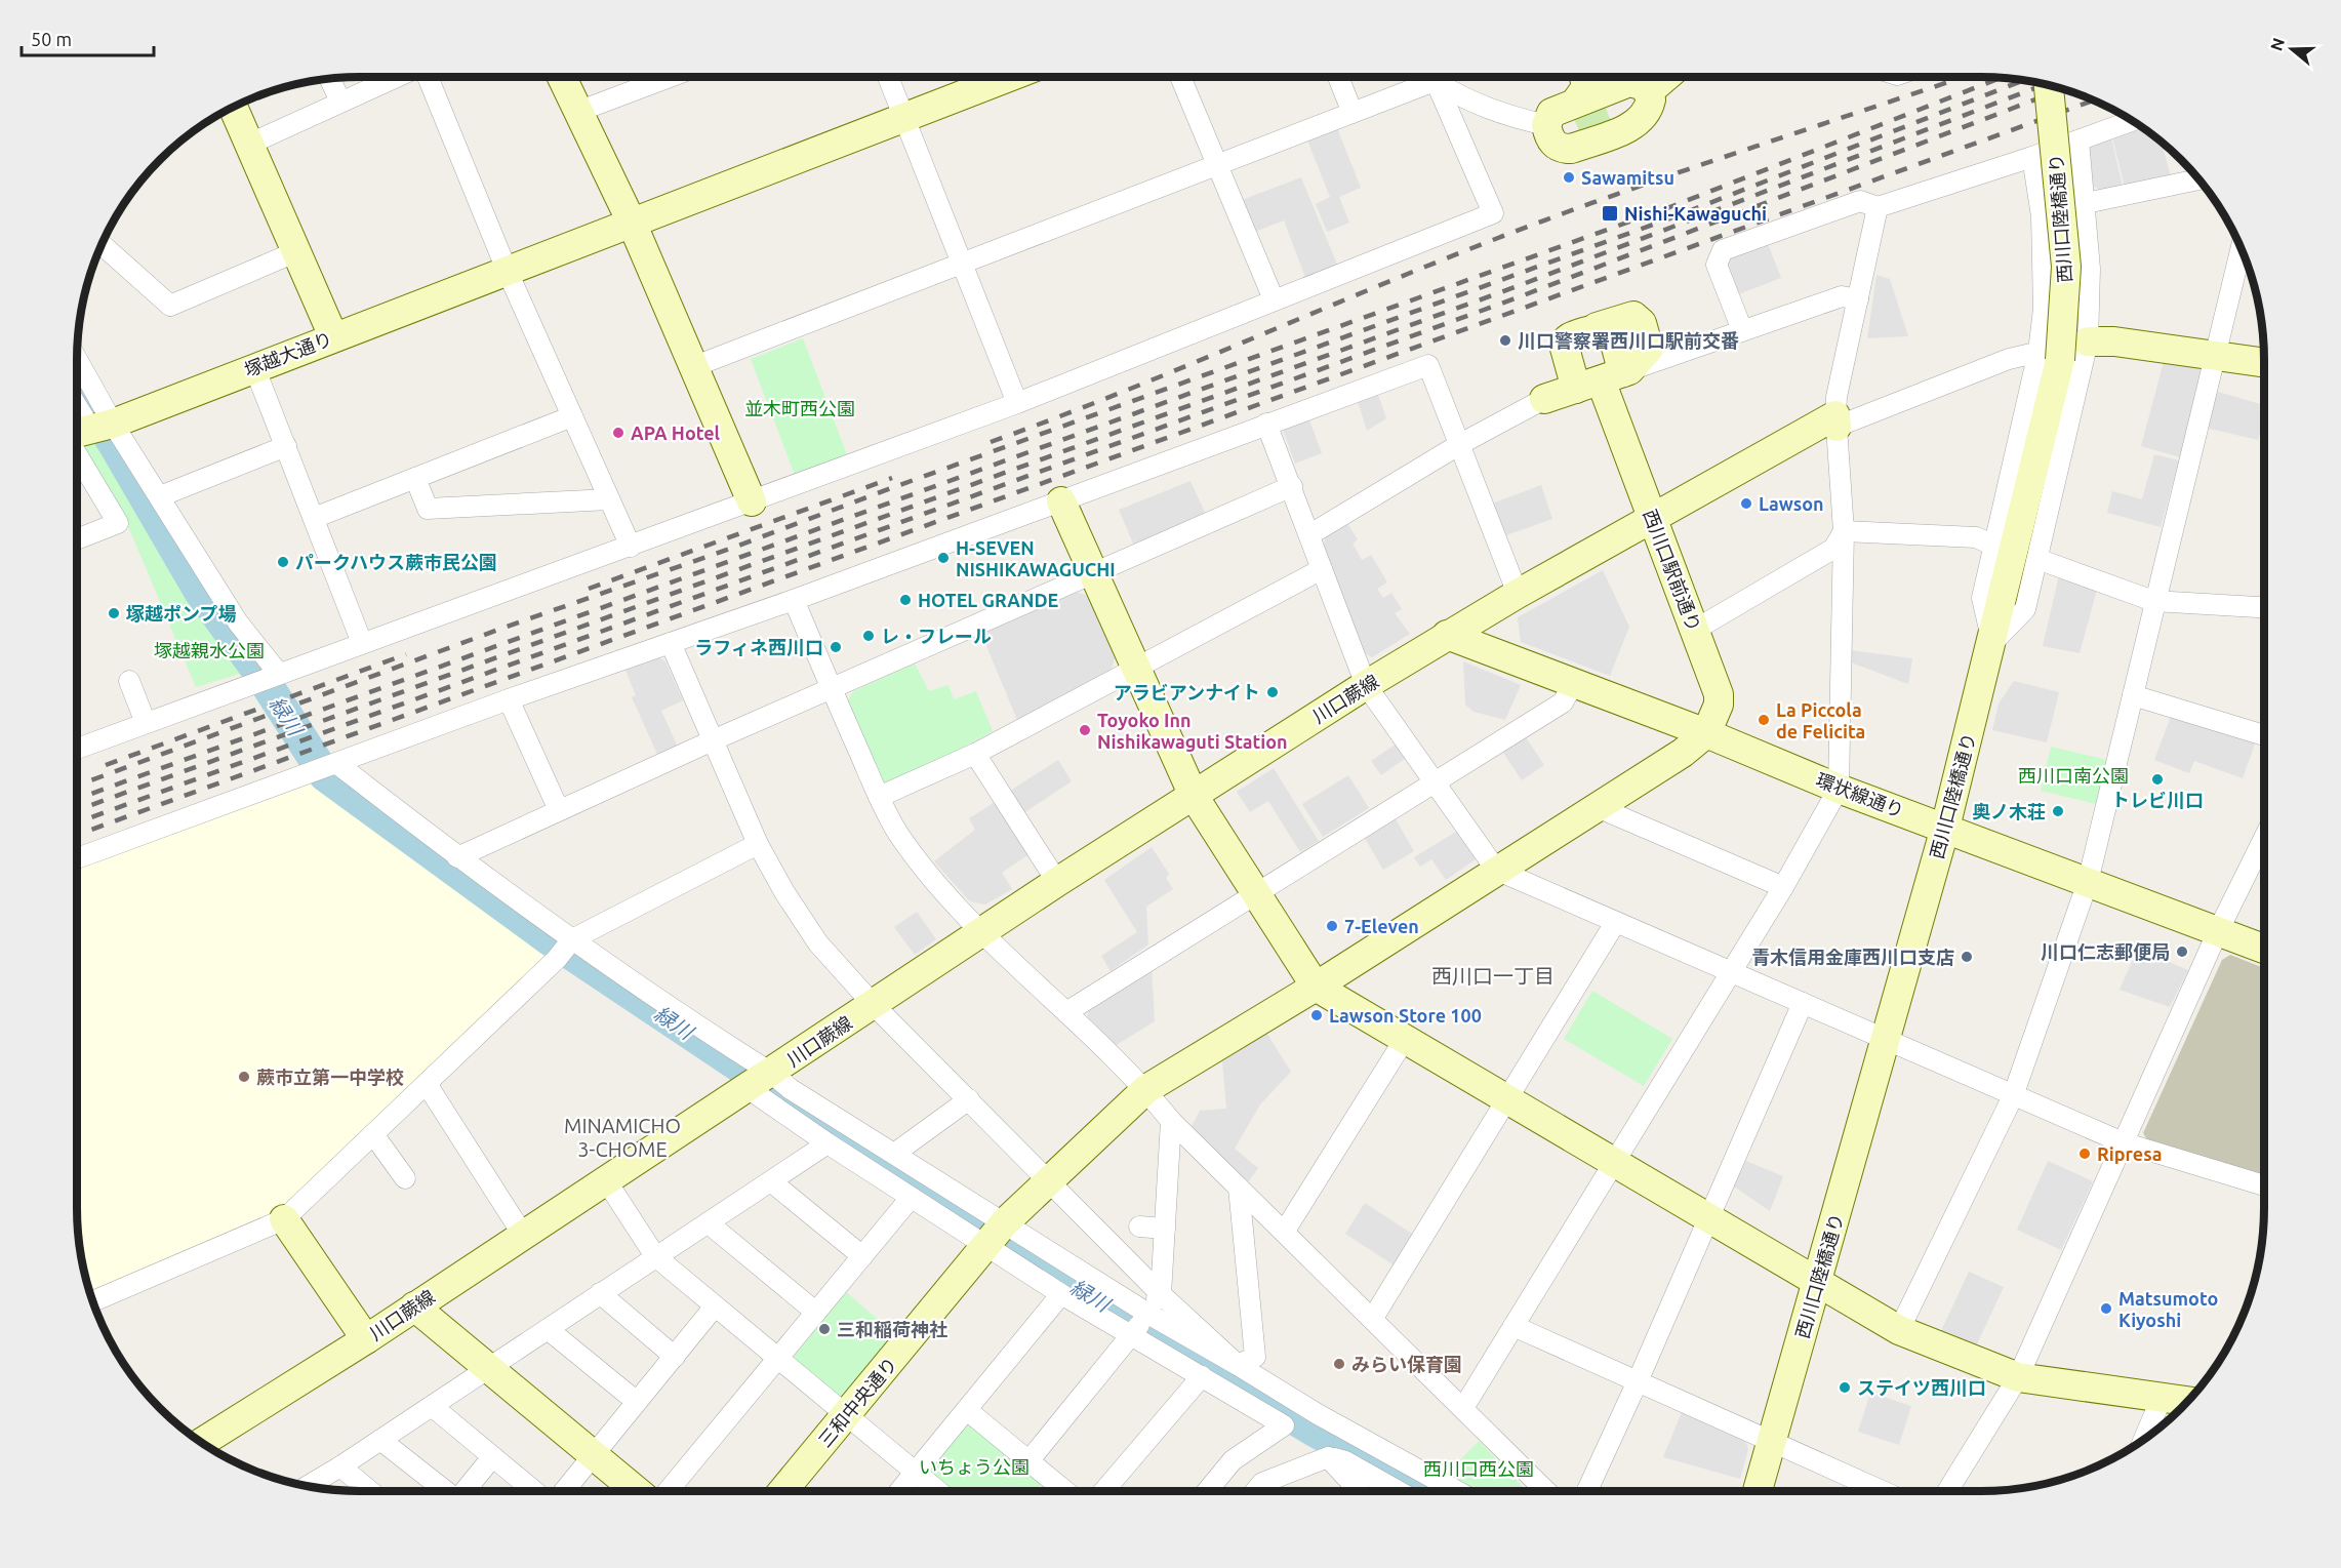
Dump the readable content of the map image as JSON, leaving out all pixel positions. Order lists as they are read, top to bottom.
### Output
{
  "streets": {
    "street": [
      "西川口陸橋通り",
      "塚越大通り",
      "西川口駅前通り",
      "川口蕨線",
      "環状線通り",
      "三和中央通り"
    ]
  },
  "crossings": [
    ["西川口陸橋通り", "環状線通り"],
    ["西川口駅前通り", "川口蕨線"],
    ["西川口駅前通り", "環状線通り"],
    ["西川口駅前通り", "三和中央通り"],
    ["川口蕨線", "環状線通り"],
    ["環状線通り", "三和中央通り"]
  ],
  "districts": ["西川口一丁目", "MINAMICHO 3-CHOME"],
  "water": ["緑川"],
  "parks": [
    "並木町西公園",
    "塚越親水公園",
    "西川口南公園",
    "いちょう公園",
    "西川口西公園"
  ],
  "places": {
    "other": [
      "Sawamitsu",
      "川口警察署西川口駅前交番",
      "APA Hotel",
      "Lawson",
      "H-SEVEN NISHIKAWAGUCHI",
      "パークハウス蕨市民公園",
      "HOTEL GRANDE",
      "塚越ポンプ場",
      "レ・フレール",
      "ラフィネ西川口",
      "アラビアンナイト",
      "La Piccola de Felicita",
      "Toyoko Inn Nishikawaguti Station",
      "トレビ川口",
      "奥ノ木荘",
      "7-Eleven",
      "川口仁志郵便局",
      "青木信用金庫西川口支店",
      "Lawson Store 100",
      "蕨市立第一中学校",
      "Ripresa",
      "Matsumoto Kiyoshi",
      "三和稲荷神社",
      "みらい保育園",
      "ステイツ西川口"
    ],
    "transit": ["Nishi-Kawaguchi"]
  },
  "scale_bar": "50 m",
  "north": "left"
}
